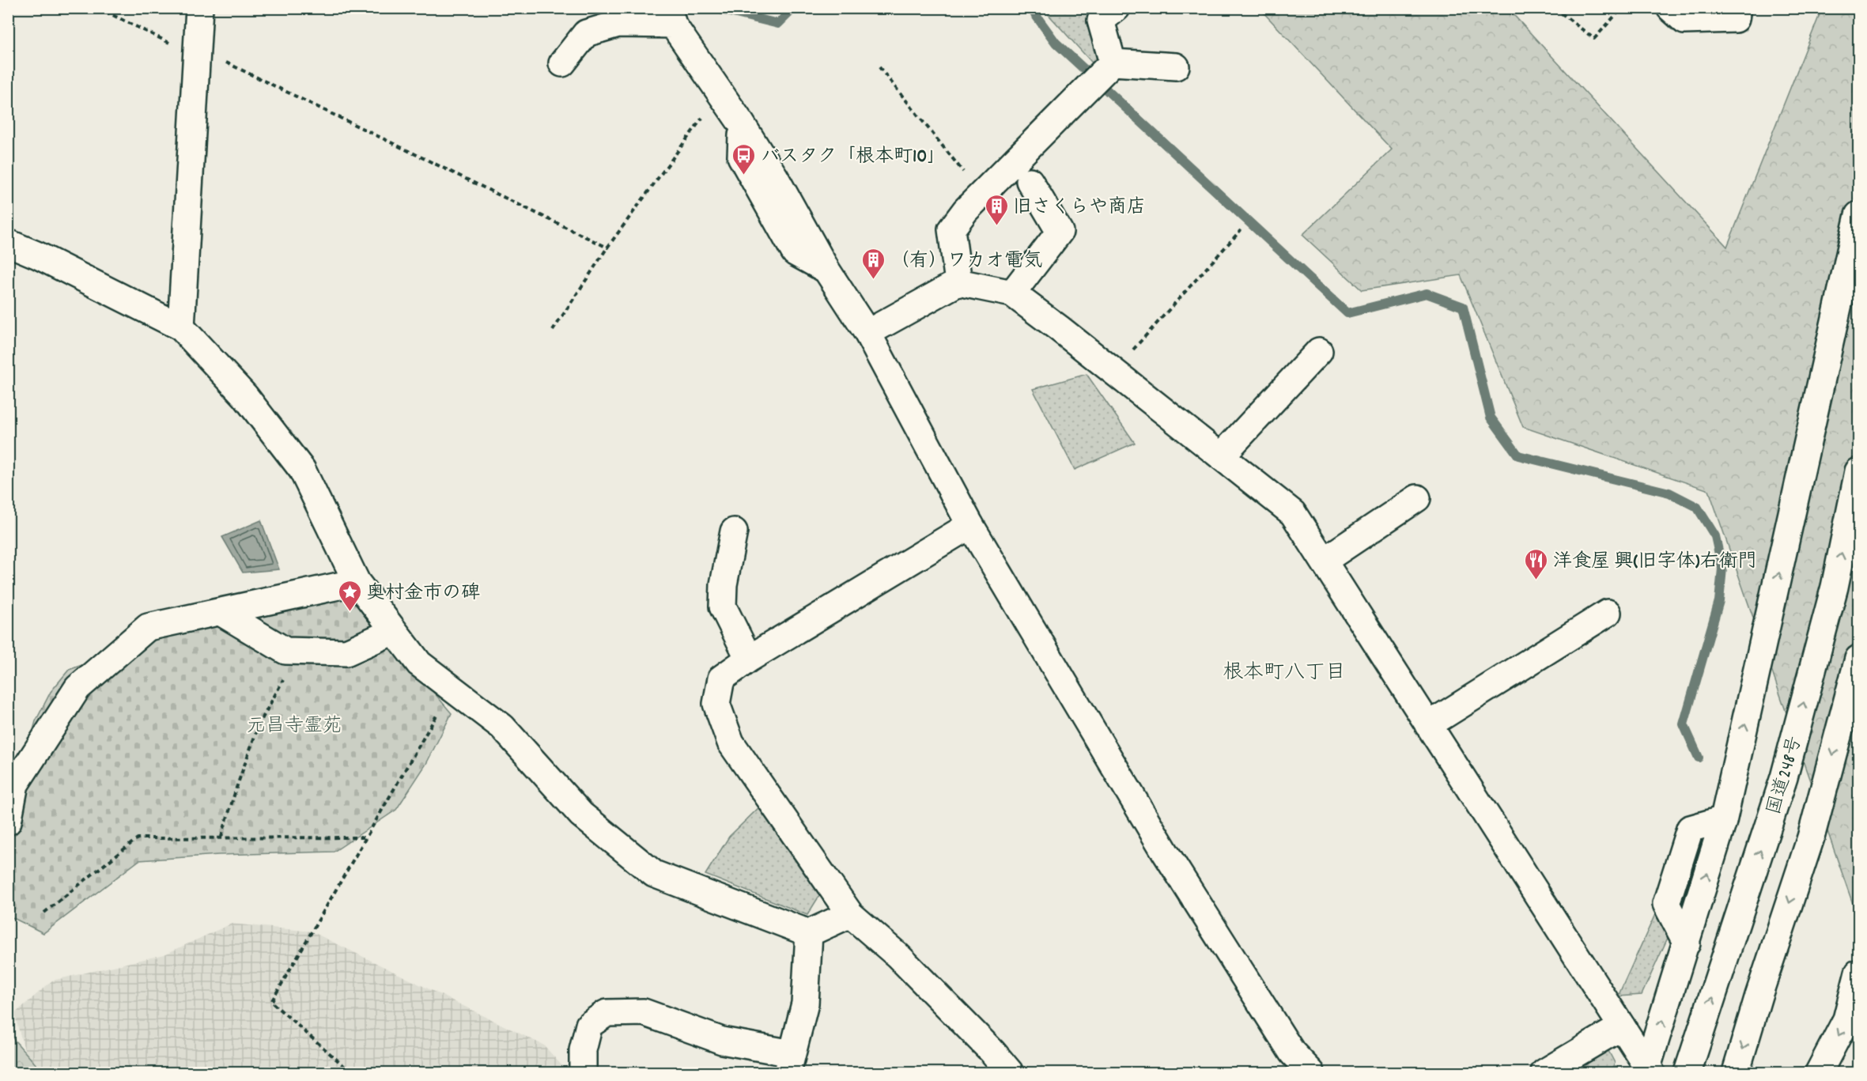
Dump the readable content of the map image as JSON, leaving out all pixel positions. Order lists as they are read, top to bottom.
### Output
{
  "streets": {
    "main road": ["国道248号"]
  },
  "districts": ["根本町八丁目"],
  "parks": ["元昌寺霊苑"],
  "places": {
    "bus stop": ["バスタク「根本町10」"],
    "building": ["旧さくらや商店", "（有）ワカオ電気"],
    "restaurant": ["洋食屋 興(旧字体)右衛門"],
    "place": ["奥村金市の碑"]
  }
}
